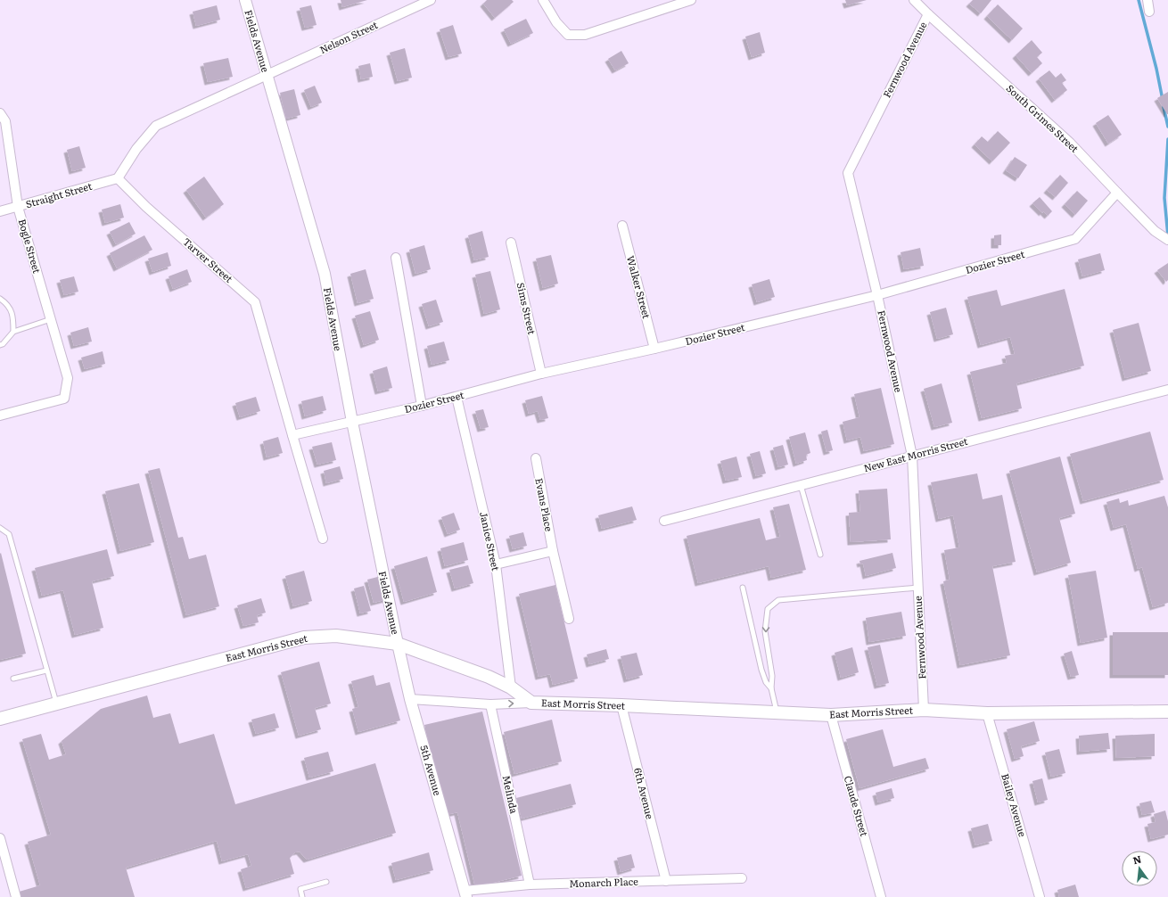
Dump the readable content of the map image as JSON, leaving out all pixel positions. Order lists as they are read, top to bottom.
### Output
{
  "streets": {
    "main road": ["East Morris Street"],
    "street": [
      "Nelson Street",
      "Fields Avenue",
      "Fernwood Avenue",
      "South Grimes Street",
      "Straight Street",
      "Bogle Street",
      "Tarver Street",
      "Dozier Street",
      "Walker Street",
      "Sims Street",
      "New East Morris Street",
      "Evans Place",
      "Janice Street",
      "5th Avenue",
      "6th Avenue",
      "Melinda",
      "Bailey Avenue",
      "Claude Street",
      "Monarch Place"
    ]
  },
  "crossings": [
    ["Nelson Street", "Fields Avenue"],
    ["Fields Avenue", "Dozier Street"],
    ["Fields Avenue", "East Morris Street"],
    ["Fields Avenue", "5th Avenue"],
    ["Fernwood Avenue", "South Grimes Street"],
    ["Fernwood Avenue", "Dozier Street"],
    ["Fernwood Avenue", "New East Morris Street"],
    ["Fernwood Avenue", "East Morris Street"],
    ["South Grimes Street", "Dozier Street"],
    ["Straight Street", "Bogle Street"],
    ["Straight Street", "Tarver Street"],
    ["Tarver Street", "Dozier Street"],
    ["Dozier Street", "Walker Street"],
    ["Dozier Street", "Sims Street"],
    ["Dozier Street", "Janice Street"],
    ["Janice Street", "East Morris Street"],
    ["East Morris Street", "5th Avenue"],
    ["East Morris Street", "6th Avenue"],
    ["East Morris Street", "Bailey Avenue"],
    ["East Morris Street", "Claude Street"],
    ["5th Avenue", "Monarch Place"],
    ["6th Avenue", "Monarch Place"],
    ["Melinda", "Monarch Place"]
  ],
  "north": "top"
}
